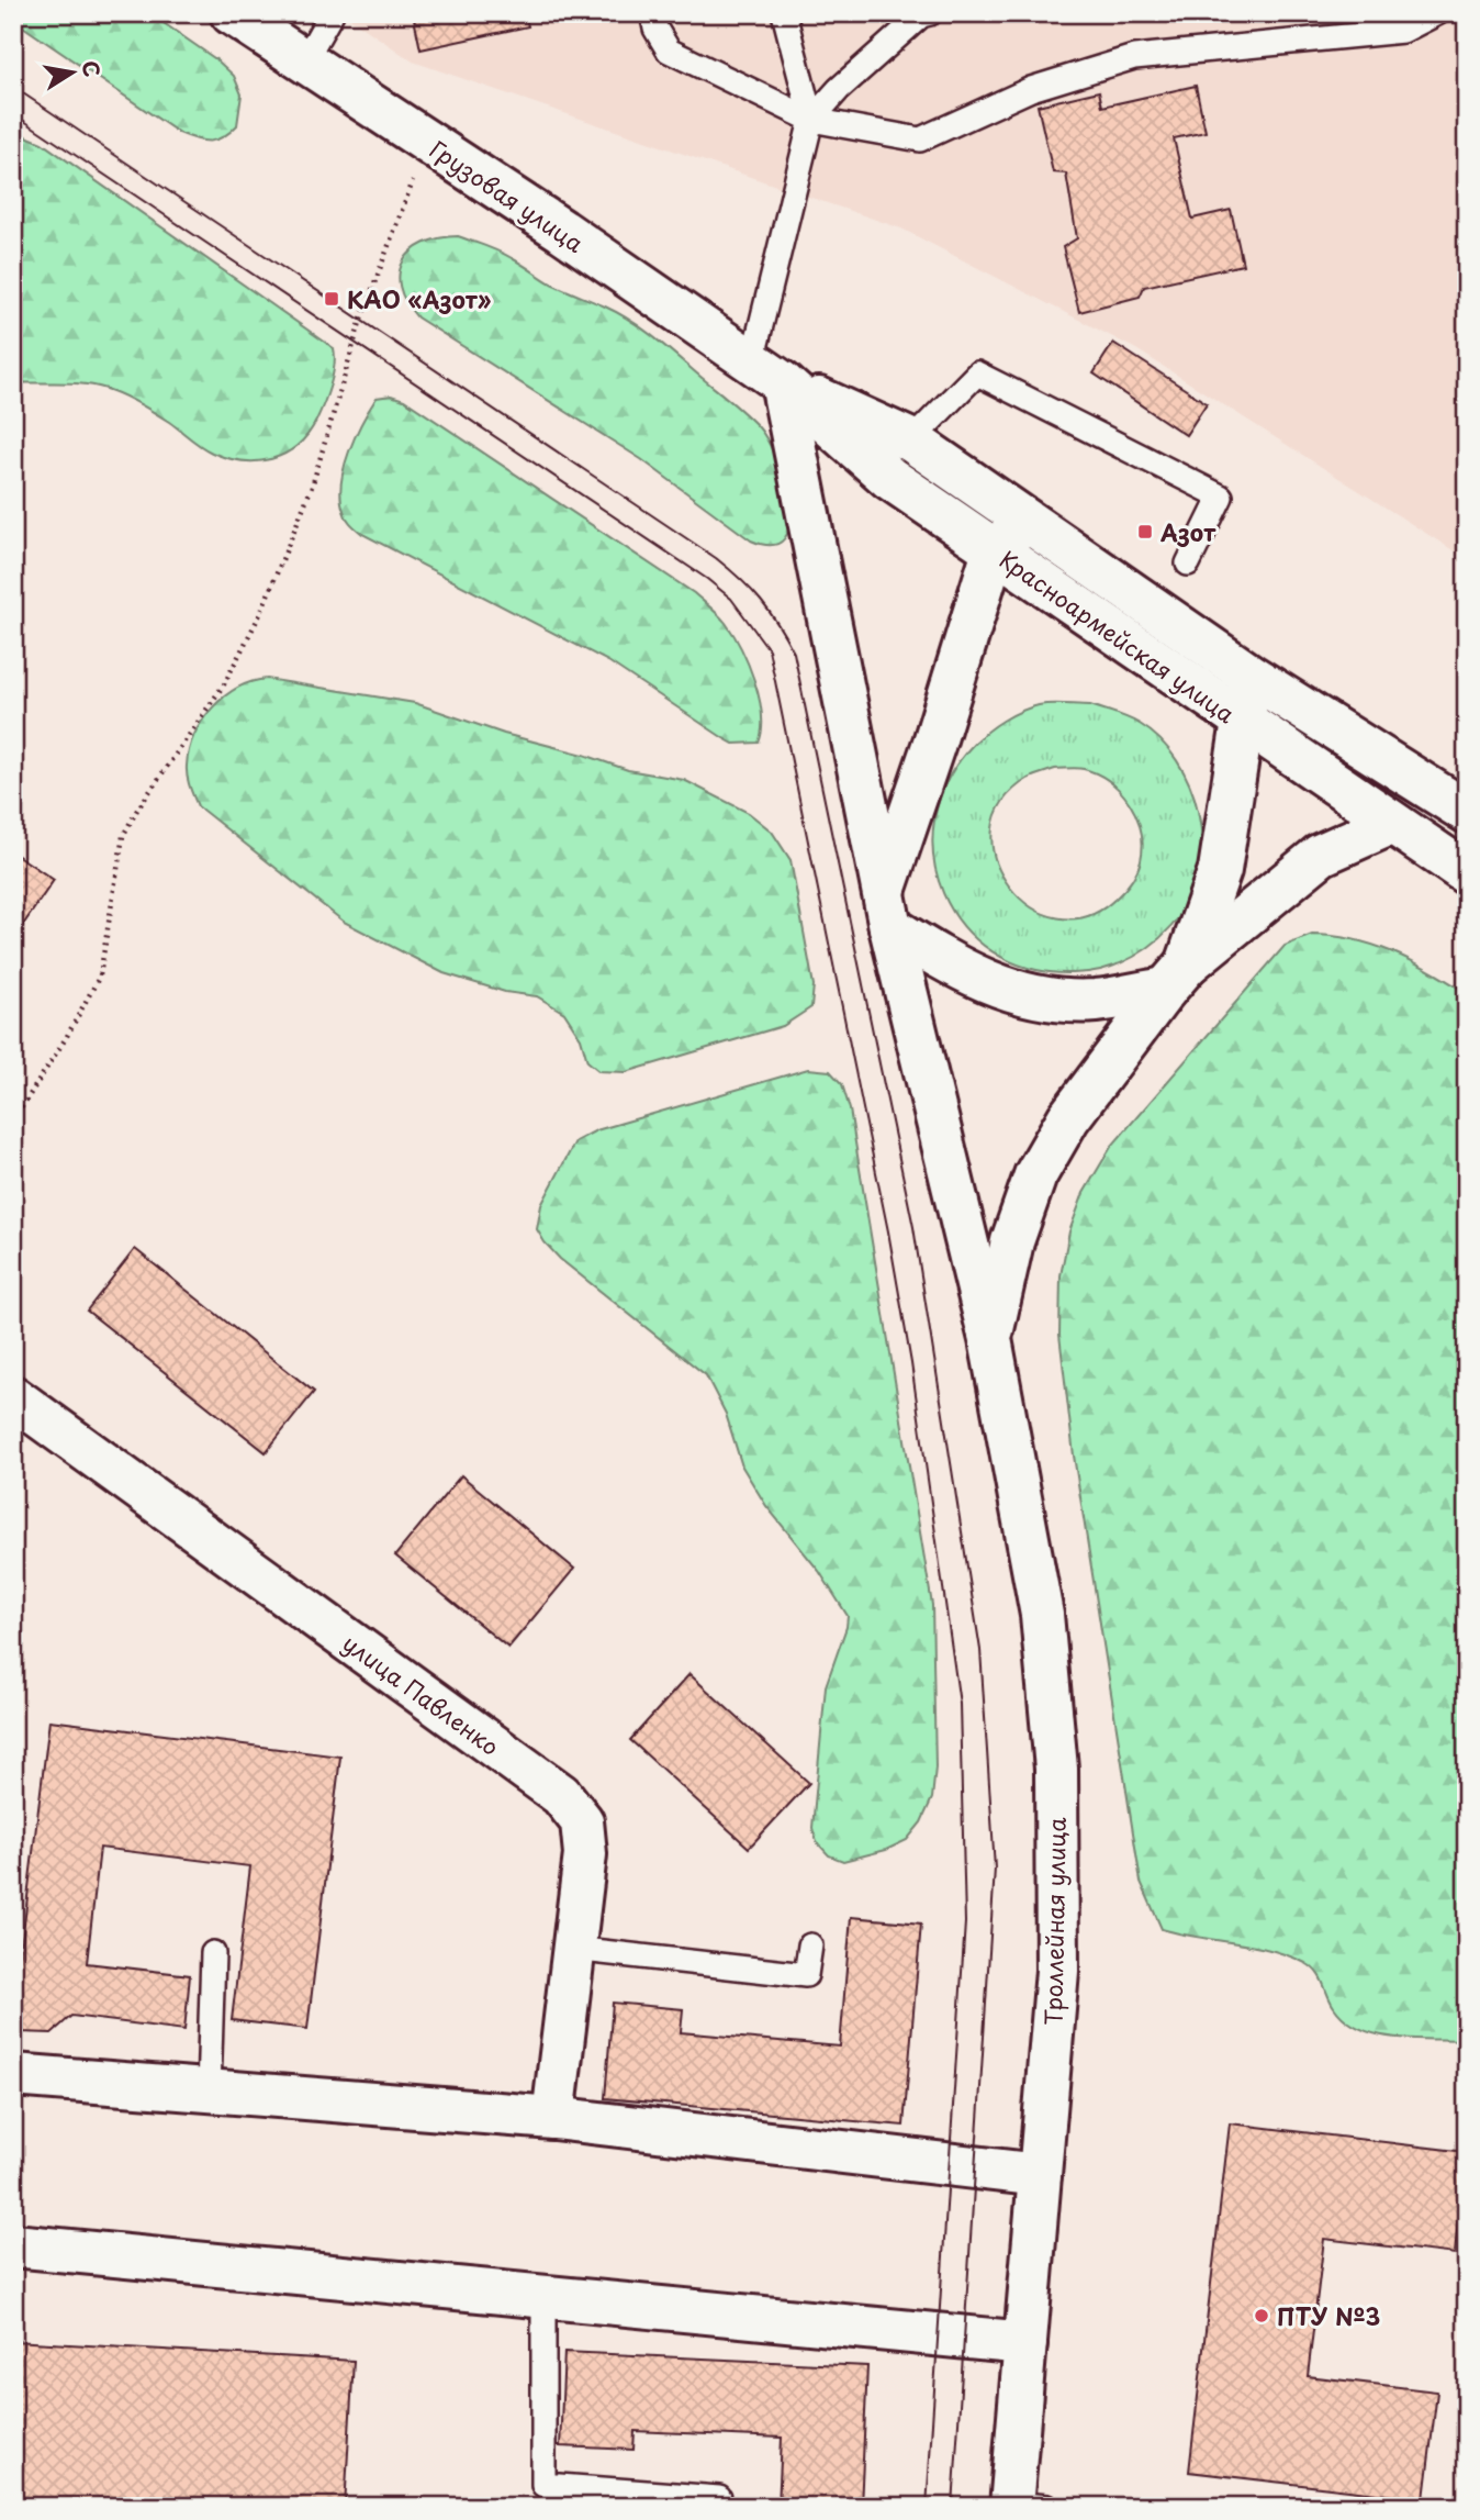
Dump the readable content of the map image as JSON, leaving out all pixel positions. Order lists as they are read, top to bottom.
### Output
{
  "streets": {
    "street": [
      "Грузовая улица",
      "Красноармейская улица",
      "улица Павленко",
      "Троллейная улица"
    ]
  },
  "crossings": [
    ["Грузовая улица", "Красноармейская улица"],
    ["Грузовая улица", "Троллейная улица"],
    ["Красноармейская улица", "Троллейная улица"]
  ],
  "places": {
    "transit": ["КАО «Азот»", "Азот"],
    "other": ["ПТУ №3"]
  },
  "north": "right"
}
